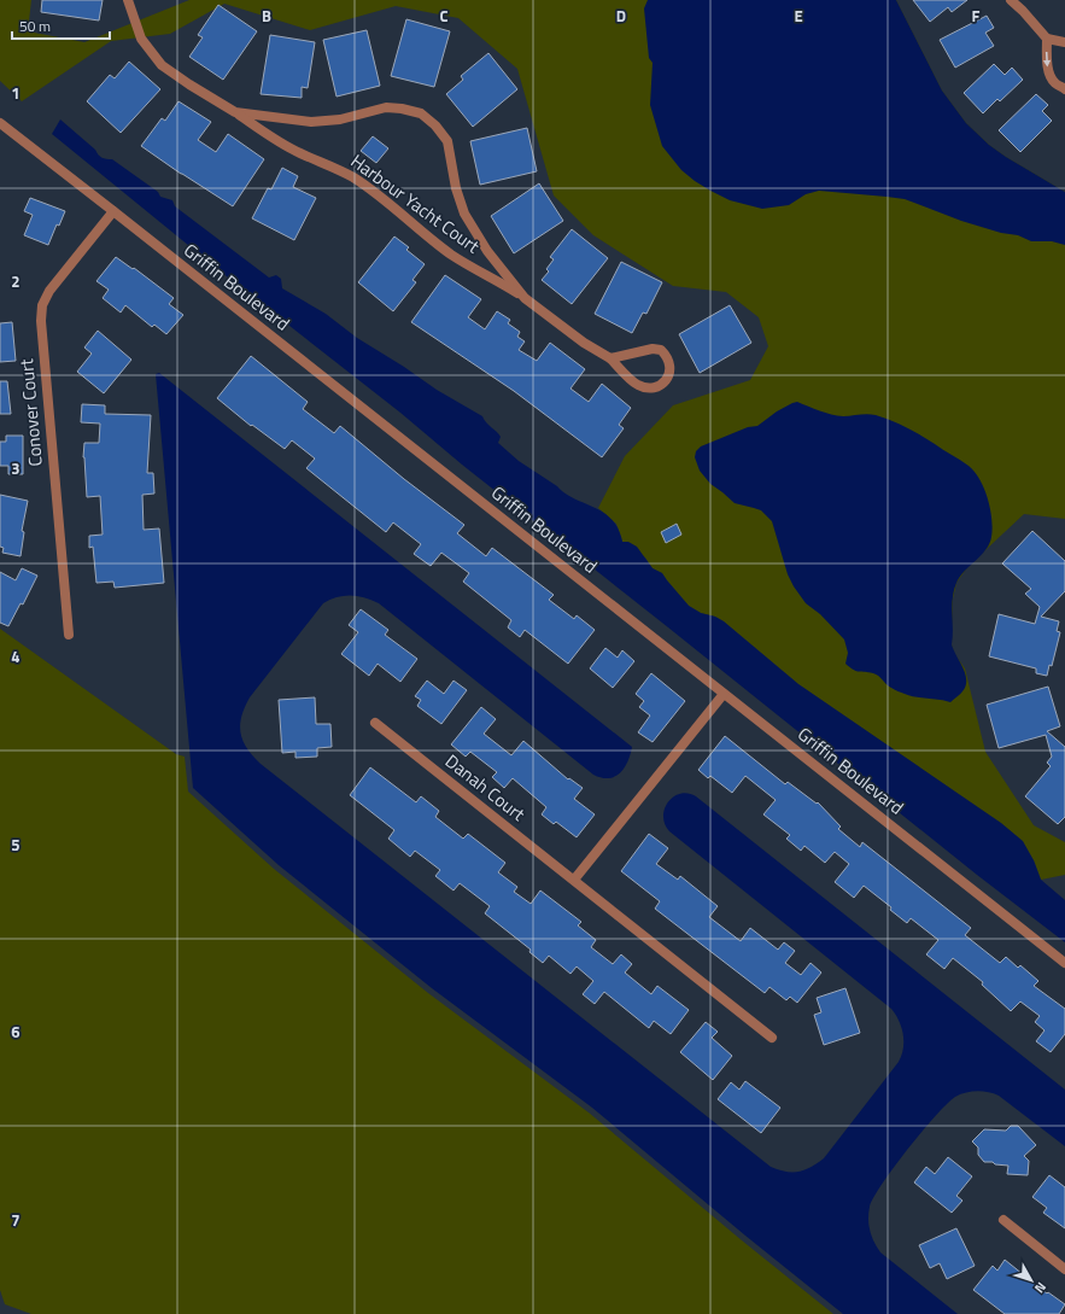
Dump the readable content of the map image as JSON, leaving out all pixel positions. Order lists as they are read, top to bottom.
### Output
{
  "streets": {
    "street": [
      "Harbour Yacht Court",
      "Griffin Boulevard",
      "Conover Court",
      "Danah Court"
    ]
  },
  "crossings": [
    ["Griffin Boulevard", "Conover Court"]
  ],
  "scale_bar": "50 m",
  "north": "bottom right",
  "grid": {
    "columns": [
      "B",
      "C",
      "D",
      "E",
      "F"
    ],
    "rows": [
      "1",
      "2",
      "3",
      "4",
      "5",
      "6",
      "7"
    ]
  }
}
